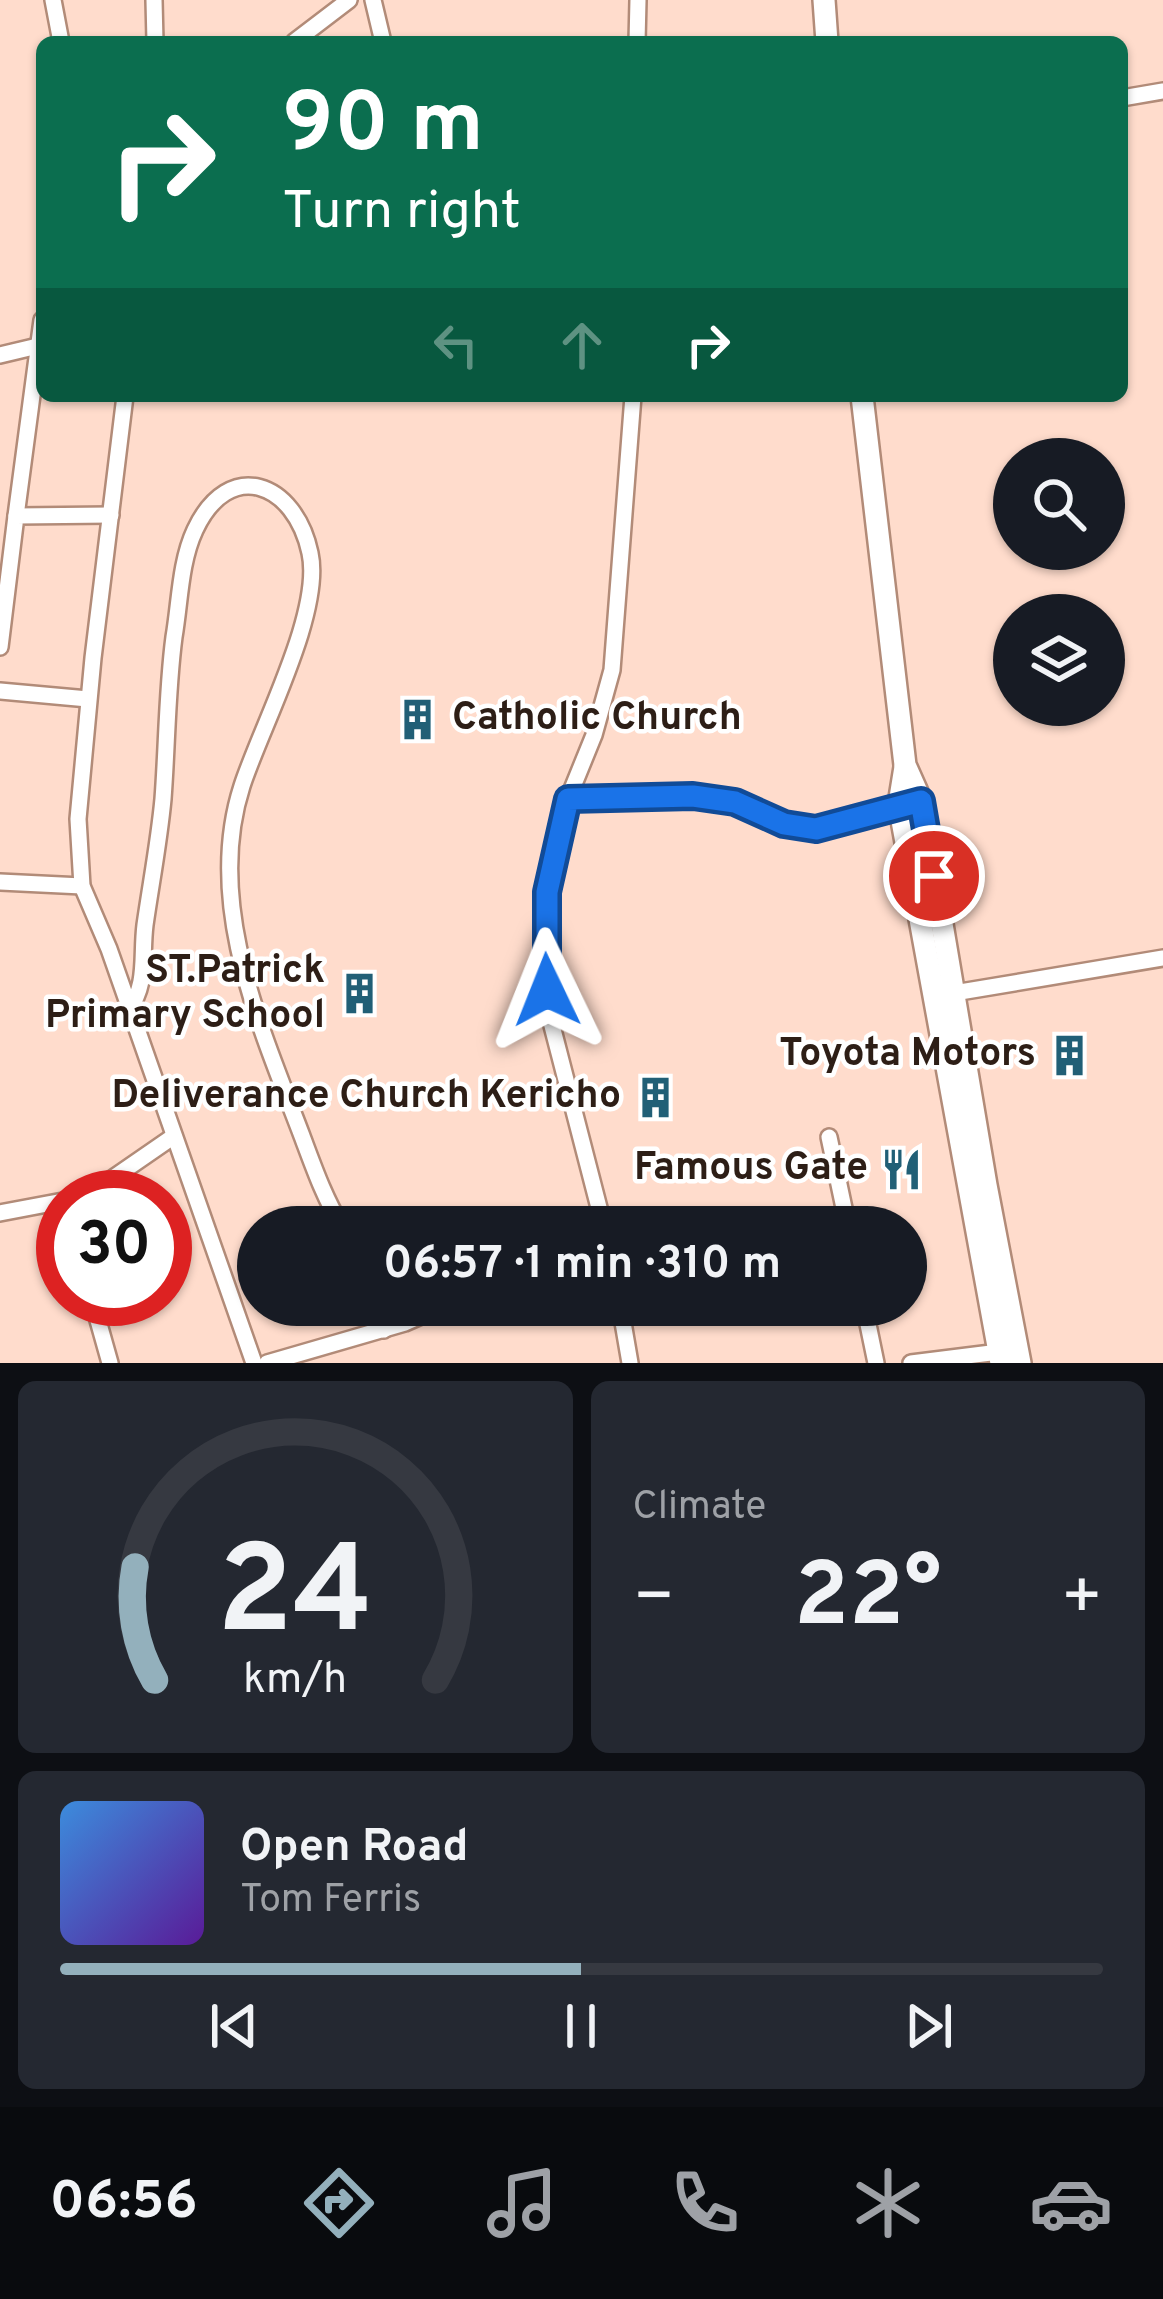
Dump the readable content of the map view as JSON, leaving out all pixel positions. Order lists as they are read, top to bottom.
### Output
{
  "places": {
    "building": [
      "Catholic Church",
      "ST.Patrick Primary School",
      "Toyota Motors",
      "Deliverance Church Kericho"
    ],
    "restaurant": ["Famous Gate"]
  },
  "page": {
    "turn": ["90 m", "Turn right"],
    "limit": "30",
    "trip": "06:57 · 1 min · 310 m",
    "tile": "Climate",
    "heat": ["−", "22°", "+"],
    "song": ["Open Road", "Tom Ferris"],
    "tabs": "06:56",
    "gauge": ["24", "km/h"]
  }
}
